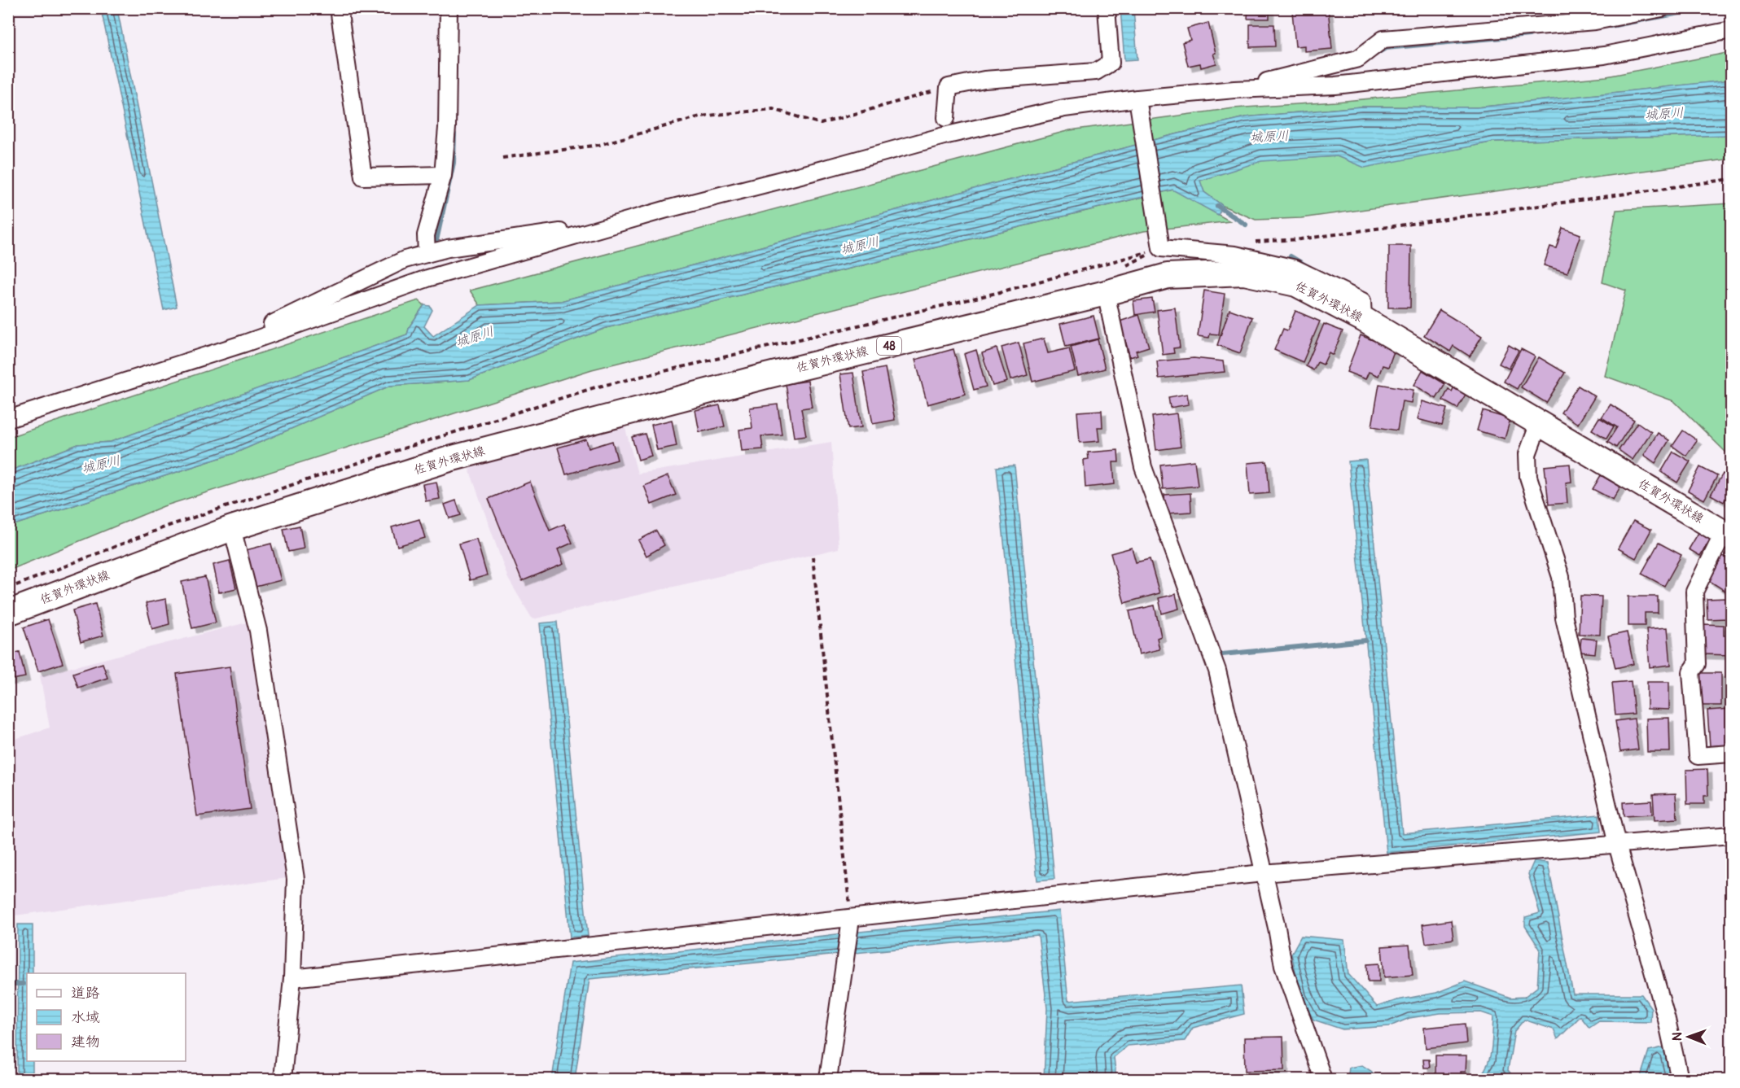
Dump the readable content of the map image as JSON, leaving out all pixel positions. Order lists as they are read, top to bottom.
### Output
{
  "streets": {
    "main road": ["佐賀外環状線", "48"]
  },
  "water": ["城原川"],
  "legend": ["道路", "水域", "建物"],
  "north": "left"
}
